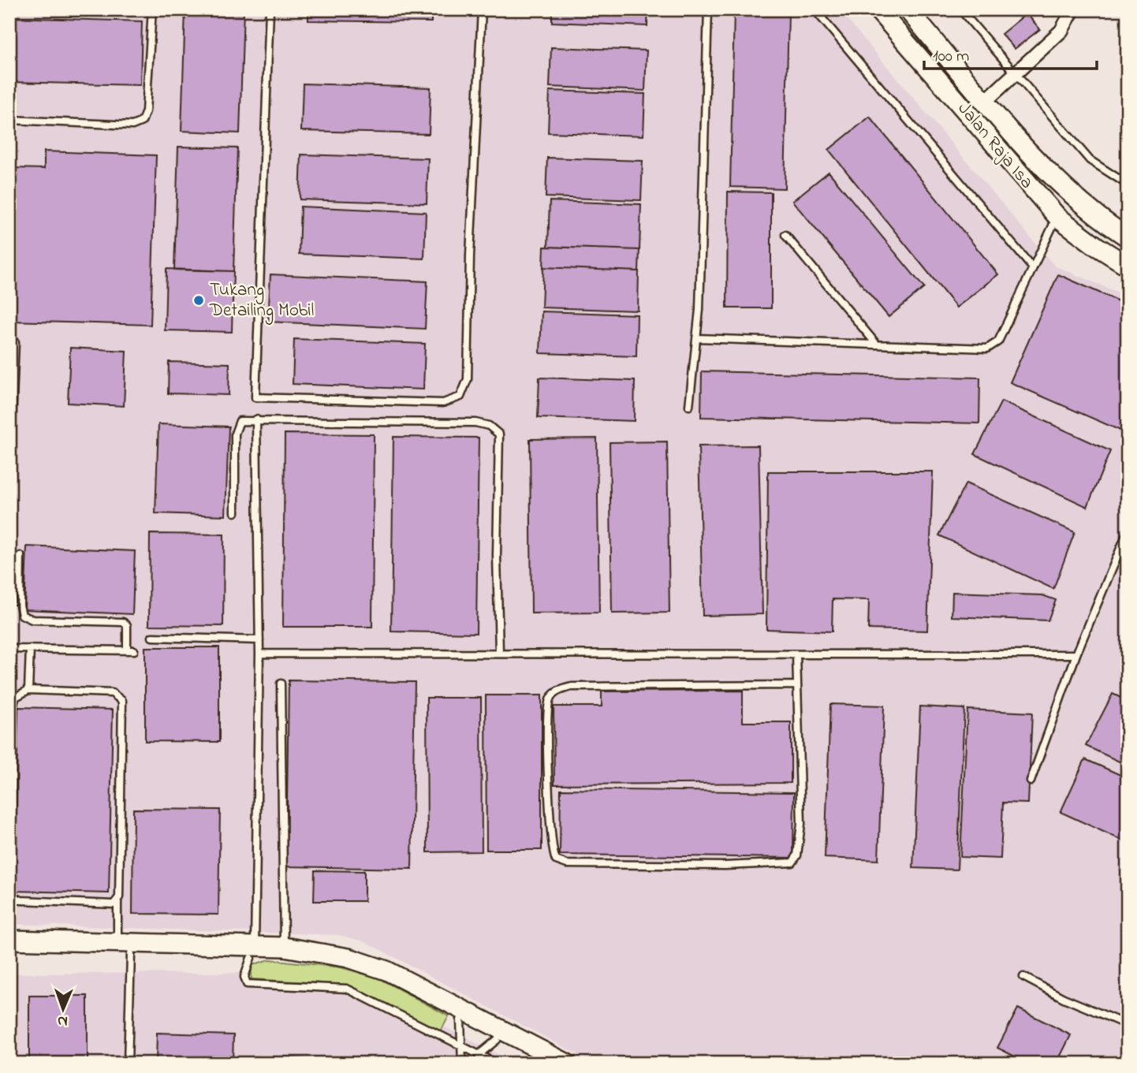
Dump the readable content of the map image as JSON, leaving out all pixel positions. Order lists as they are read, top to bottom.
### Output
{
  "streets": {
    "main road": ["Jalan Raja Isa"]
  },
  "places": ["Tukang Detailing Mobil"],
  "scale_bar": "100 m",
  "north": "bottom"
}
